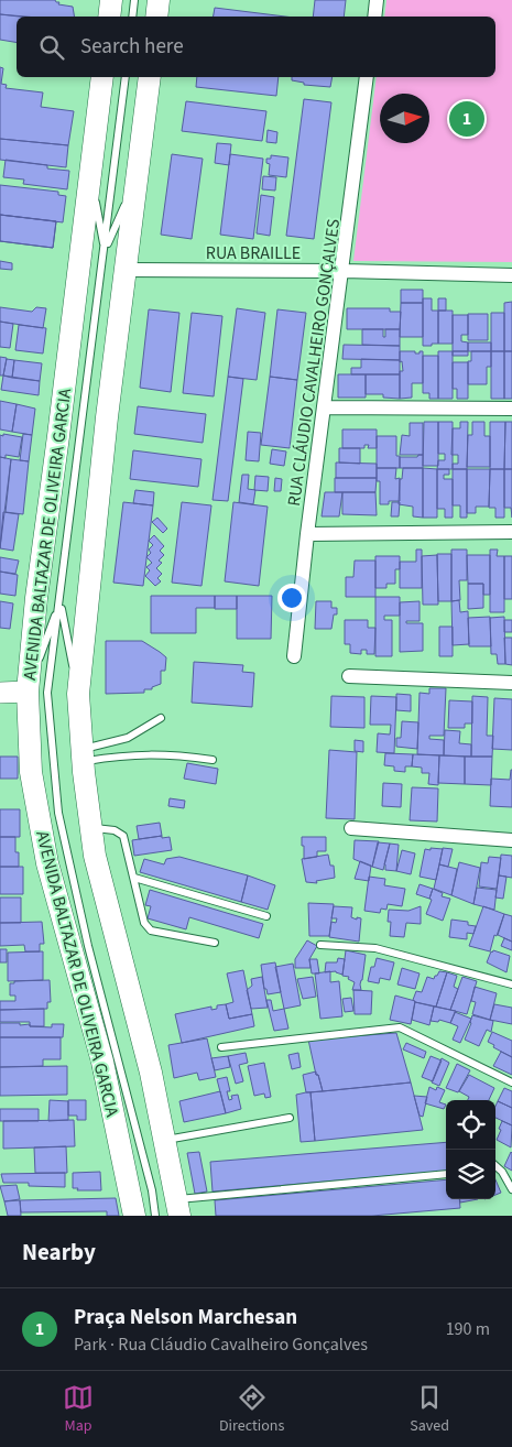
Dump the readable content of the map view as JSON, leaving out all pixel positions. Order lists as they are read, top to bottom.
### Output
{
  "streets": {
    "main road": ["AVENIDA BALTAZAR DE OLIVEIRA GARCIA"],
    "street": ["RUA BRAILLE", "RUA CLÁUDIO CAVALHEIRO GONÇALVES"]
  },
  "crossings": [
    ["RUA BRAILLE", "RUA CLÁUDIO CAVALHEIRO GONÇALVES"]
  ],
  "north": "right",
  "page": {
    "search": "Search here",
    "pins": "1",
    "heading": "Nearby",
    "list": [
      {
        "mark": "1",
        "name": "Praça Nelson Marchesan",
        "note": "Park · Rua Cláudio Cavalheiro Gonçalves",
        "value": "190 m"
      }
    ],
    "nav": ["Map", "Directions", "Saved"]
  }
}
